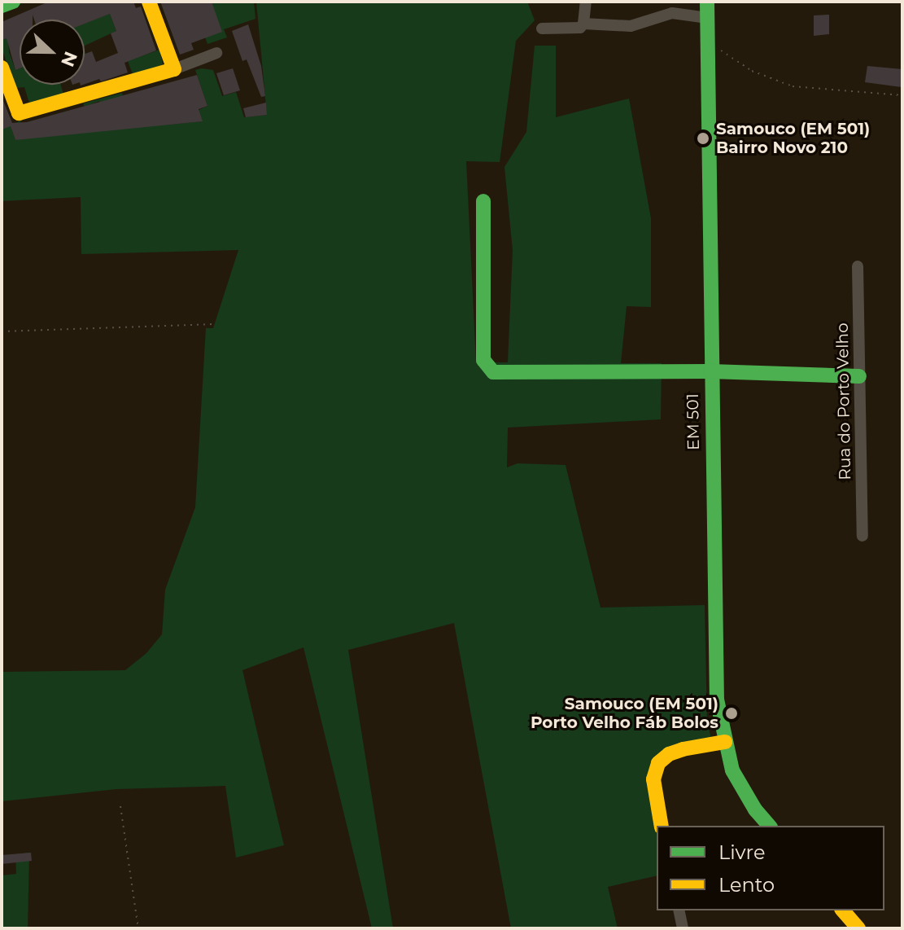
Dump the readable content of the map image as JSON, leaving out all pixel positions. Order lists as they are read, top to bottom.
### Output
{
  "streets": {
    "street": ["Rua do Porto Velho", "EM 501"]
  },
  "places": ["Samouco (EM 501) Bairro Novo 210", "Samouco (EM 501) Porto Velho Fáb Bolos"],
  "legend": ["Livre", "Lento"],
  "north": "right"
}
